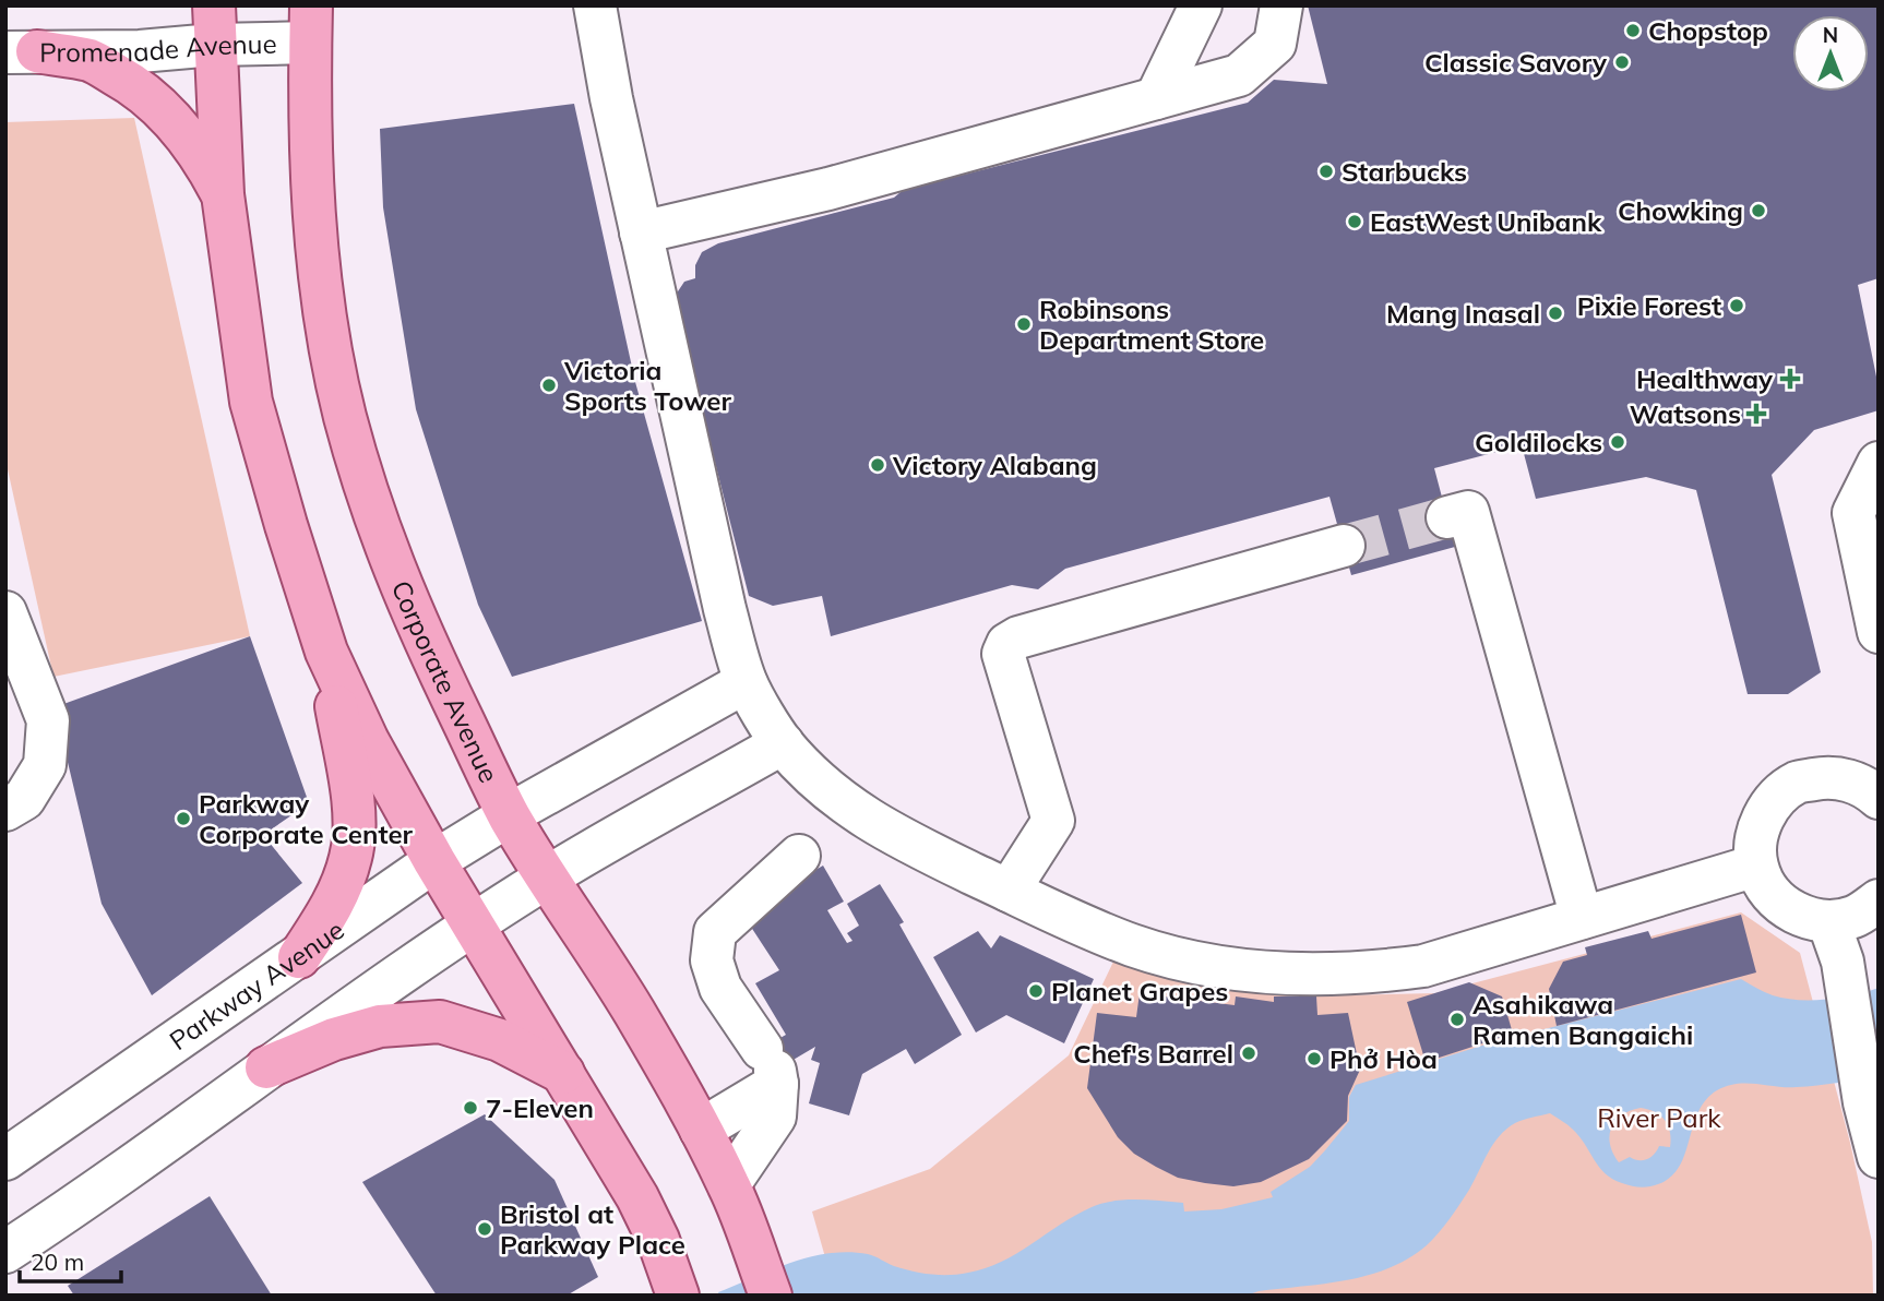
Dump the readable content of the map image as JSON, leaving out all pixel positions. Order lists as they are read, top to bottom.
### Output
{
  "streets": {
    "main road": ["Corporate Avenue"],
    "street": ["Promenade Avenue", "Parkway Avenue"]
  },
  "crossings": [
    ["Promenade Avenue", "Corporate Avenue"],
    ["Corporate Avenue", "Parkway Avenue"]
  ],
  "parks": ["River Park"],
  "places": {
    "other": [
      "Chopstop",
      "Classic Savory",
      "Starbucks",
      "Chowking",
      "EastWest Unibank",
      "Pixie Forest",
      "Mang Inasal",
      "Robinsons Department Store",
      "Victoria Sports Tower",
      "Goldilocks",
      "Victory Alabang",
      "Parkway Corporate Center",
      "Planet Grapes",
      "Asahikawa Ramen Bangaichi",
      "Chef's Barrel",
      "Phở Hòa",
      "7-Eleven",
      "Bristol at Parkway Place"
    ],
    "health": ["Healthway", "Watsons"]
  },
  "scale_bar": "20 m",
  "north": "top"
}
